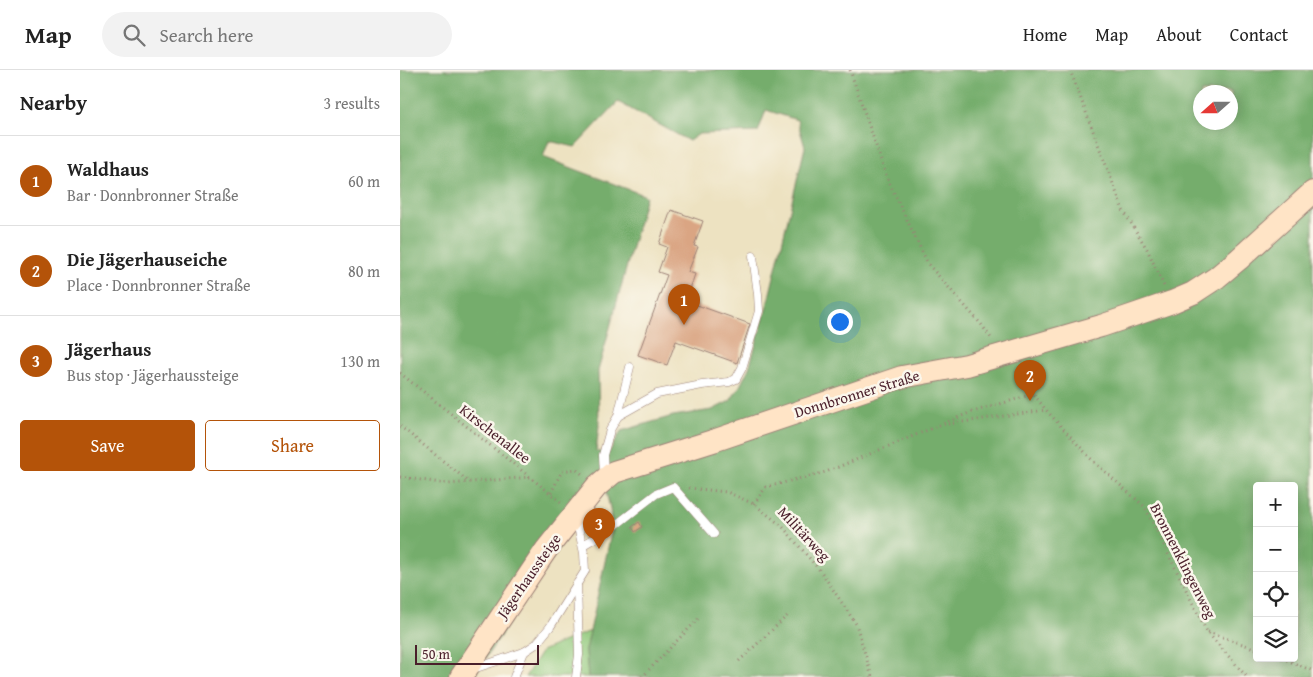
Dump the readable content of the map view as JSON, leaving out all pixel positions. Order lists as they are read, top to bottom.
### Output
{
  "streets": {
    "street": ["Donnbronner Straße", "Jägerhaussteige"],
    "path": ["Kirschenallee", "Militärweg", "Bronnenklingenweg"]
  },
  "crossings": [
    ["Donnbronner Straße", "Bronnenklingenweg"],
    ["Donnbronner Straße", "Jägerhaussteige"],
    ["Kirschenallee", "Jägerhaussteige"]
  ],
  "scale_bar": "50 m",
  "north": "left",
  "page": {
    "header": "Map",
    "search": "Search here",
    "nav": [
      "Home",
      "Map",
      "About",
      "Contact"
    ],
    "heading": ["Nearby", "3 results"],
    "list": [
      {
        "mark": "1",
        "name": "Waldhaus",
        "note": "Bar · Donnbronner Straße",
        "value": "60 m"
      },
      {
        "mark": "2",
        "name": "Die Jägerhauseiche",
        "note": "Place · Donnbronner Straße",
        "value": "80 m"
      },
      {
        "mark": "3",
        "name": "Jägerhaus",
        "note": "Bus stop · Jägerhaussteige",
        "value": "130 m"
      }
    ],
    "pins": ["1", "2", "3"],
    "buttons": ["Save", "Share"],
    "map_buttons": ["+", "−"],
    "scale": "50 m"
  }
}
